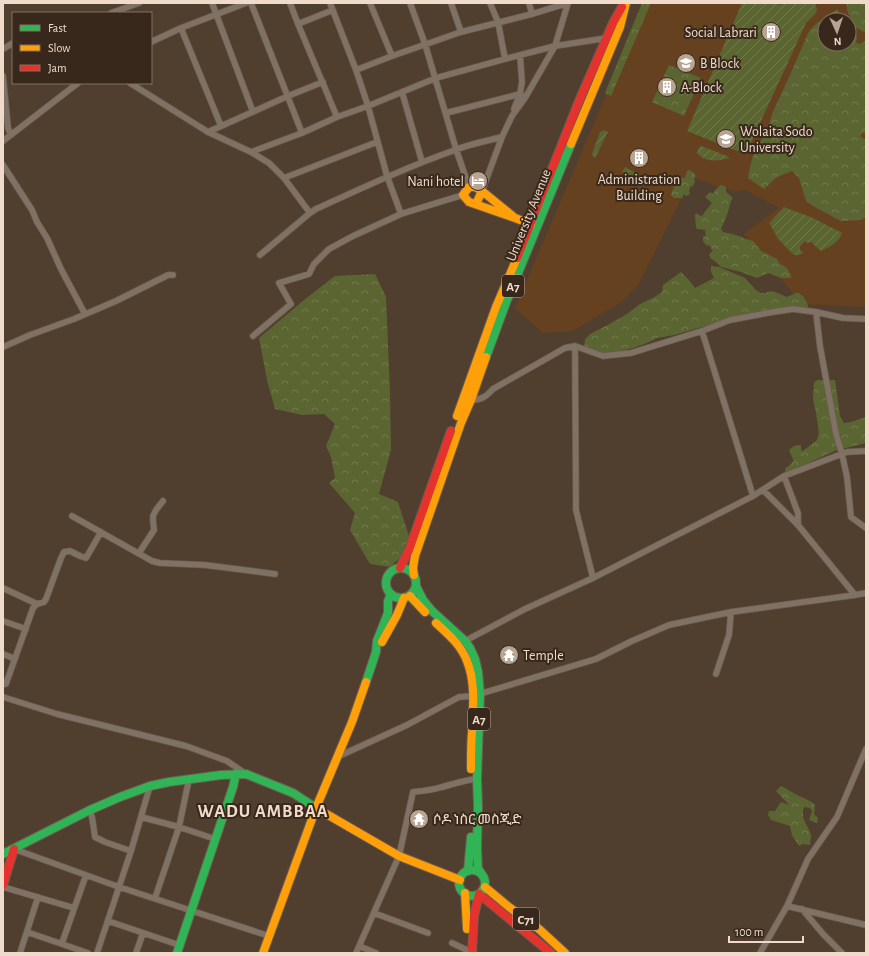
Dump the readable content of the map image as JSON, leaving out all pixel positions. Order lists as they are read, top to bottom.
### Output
{
  "streets": {
    "main road": ["University Avenue", "A7", "C71"]
  },
  "crossings": [
    ["University Avenue", "A7"],
    ["A7", "C71"]
  ],
  "districts": ["WADU AMBBAA"],
  "places": {
    "building": ["Social Labrari", "A-Block", "Administration Building"],
    "school or university": ["B Block", "Wolaita Sodo University"],
    "hotel": ["Nani hotel"],
    "temple": ["Temple", "ሶዶ ነስር መስጂድ"]
  },
  "legend": ["Fast", "Slow", "Jam"],
  "scale_bar": "100 m",
  "north": "bottom"
}
